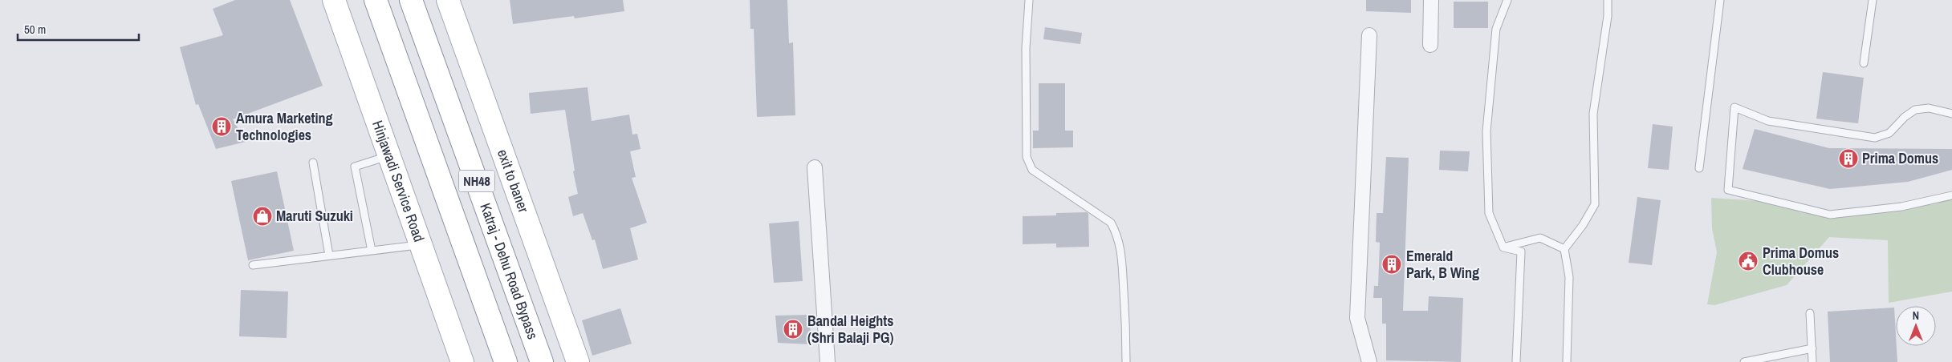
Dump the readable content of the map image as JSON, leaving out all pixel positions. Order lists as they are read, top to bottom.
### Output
{
  "streets": {
    "main road": [
      "Hinjawadi Service Road",
      "NH48",
      "exit to baner",
      "Katraj - Dehu Road Bypass"
    ]
  },
  "places": {
    "building": [
      "Amura Marketing Technologies",
      "Prima Domus",
      "Emerald Park, B Wing",
      "Bandal Heights (Shri Balaji PG)"
    ],
    "shop": ["Maruti Suzuki"],
    "public building": ["Prima Domus Clubhouse"]
  },
  "scale_bar": "50 m",
  "north": "top"
}
